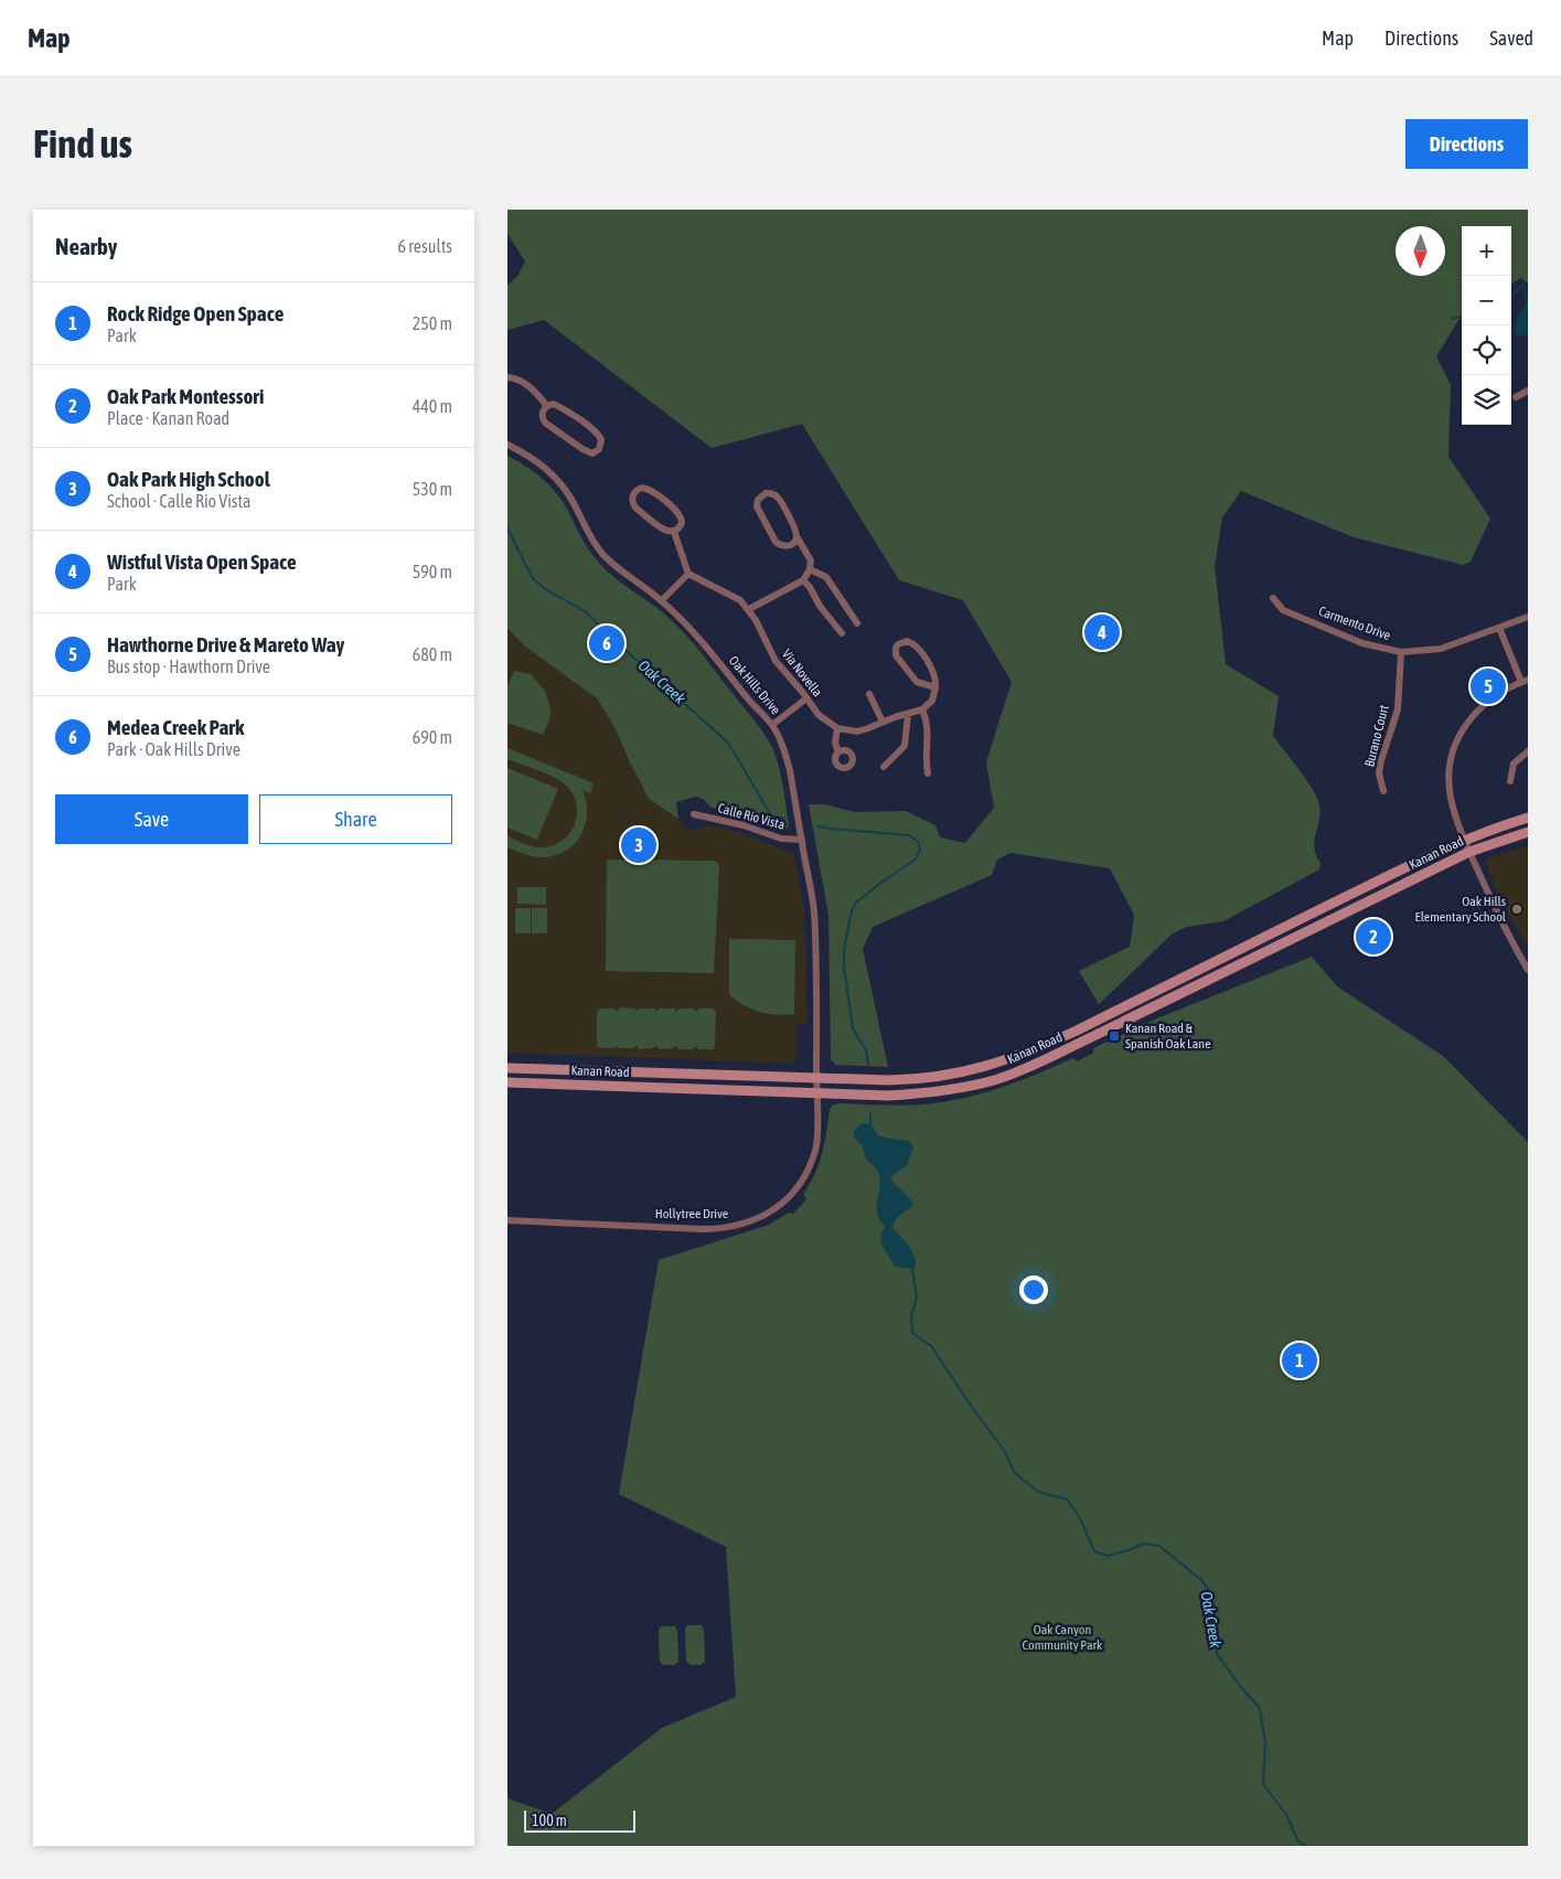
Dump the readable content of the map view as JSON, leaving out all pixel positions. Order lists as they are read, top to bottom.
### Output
{
  "streets": {
    "main road": ["Kanan Road"],
    "street": [
      "Carmento Drive",
      "Via Novella",
      "Oak Hills Drive",
      "Burano Court",
      "Calle Rio Vista",
      "Hollytree Drive"
    ]
  },
  "crossings": [
    ["Carmento Drive", "Burano Court"],
    ["Oak Hills Drive", "Calle Rio Vista"],
    ["Oak Hills Drive", "Kanan Road"],
    ["Oak Hills Drive", "Hollytree Drive"],
    ["Kanan Road", "Hollytree Drive"]
  ],
  "water": ["Oak Creek"],
  "parks": ["Oak Canyon Community Park"],
  "places": {
    "other": ["Oak Hills Elementary School"],
    "transit": ["Kanan Road & Spanish Oak Lane"]
  },
  "scale_bar": "100 m",
  "north": "bottom",
  "page": {
    "header": "Map",
    "nav": ["Map", "Directions", "Saved"],
    "buttons": [
      "Directions",
      ["Save", "Share"]
    ],
    "title": "Find us",
    "heading": ["Nearby", "6 results"],
    "map_buttons": ["+", "−"],
    "list": [
      {
        "mark": "1",
        "name": "Rock Ridge Open Space",
        "note": "Park",
        "value": "250 m"
      },
      {
        "mark": "2",
        "name": "Oak Park Montessori",
        "note": "Place · Kanan Road",
        "value": "440 m"
      },
      {
        "mark": "3",
        "name": "Oak Park High School",
        "note": "School · Calle Rio Vista",
        "value": "530 m"
      },
      {
        "mark": "4",
        "name": "Wistful Vista Open Space",
        "note": "Park",
        "value": "590 m"
      },
      {
        "mark": "5",
        "name": "Hawthorne Drive & Mareto Way",
        "note": "Bus stop · Hawthorn Drive",
        "value": "680 m"
      },
      {
        "mark": "6",
        "name": "Medea Creek Park",
        "note": "Park · Oak Hills Drive",
        "value": "690 m"
      }
    ],
    "pins": [
      "4",
      "6",
      "5",
      "3",
      "2",
      "1"
    ],
    "scale": "100 m"
  }
}
